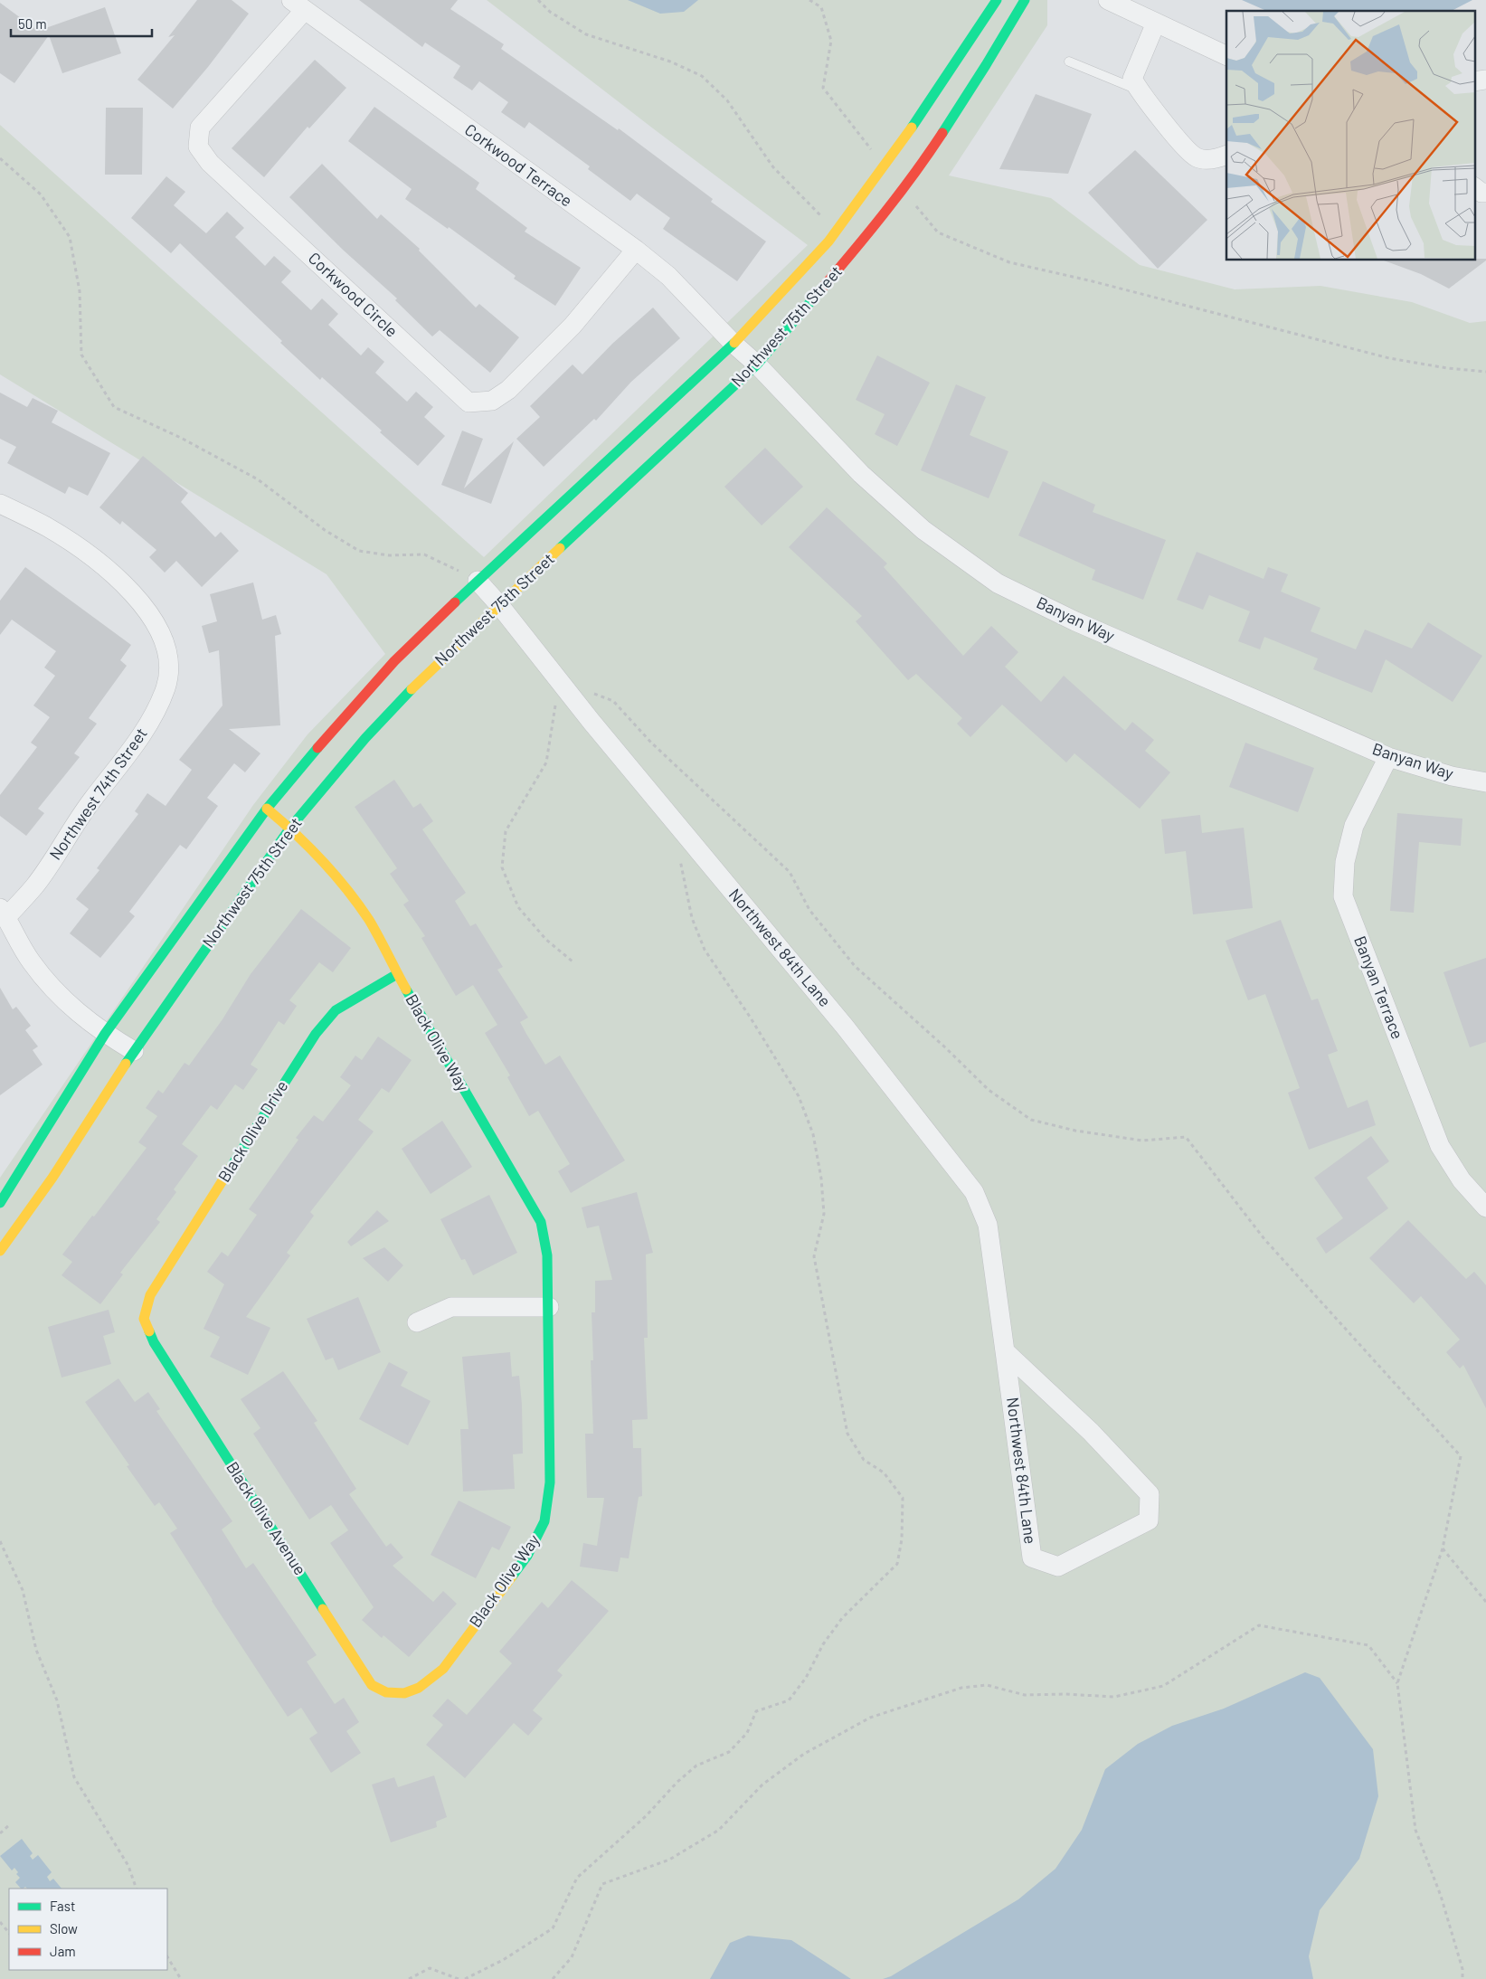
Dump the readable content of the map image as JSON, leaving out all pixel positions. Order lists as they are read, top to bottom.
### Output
{
  "streets": {
    "street": [
      "Corkwood Terrace",
      "Corkwood Circle",
      "Northwest 75th Street",
      "Banyan Way",
      "Northwest 74th Street",
      "Northwest 84th Lane",
      "Banyan Terrace",
      "Black Olive Way",
      "Black Olive Drive",
      "Black Olive Avenue"
    ]
  },
  "crossings": [
    ["Corkwood Terrace", "Corkwood Circle"],
    ["Corkwood Terrace", "Northwest 75th Street"],
    ["Corkwood Terrace", "Banyan Way"],
    ["Northwest 75th Street", "Banyan Way"],
    ["Northwest 75th Street", "Northwest 84th Lane"],
    ["Northwest 75th Street", "Black Olive Way"],
    ["Banyan Way", "Banyan Terrace"],
    ["Black Olive Way", "Black Olive Drive"],
    ["Black Olive Way", "Black Olive Avenue"],
    ["Black Olive Drive", "Black Olive Avenue"]
  ],
  "legend": ["Fast", "Slow", "Jam"],
  "scale_bar": "50 m"
}
